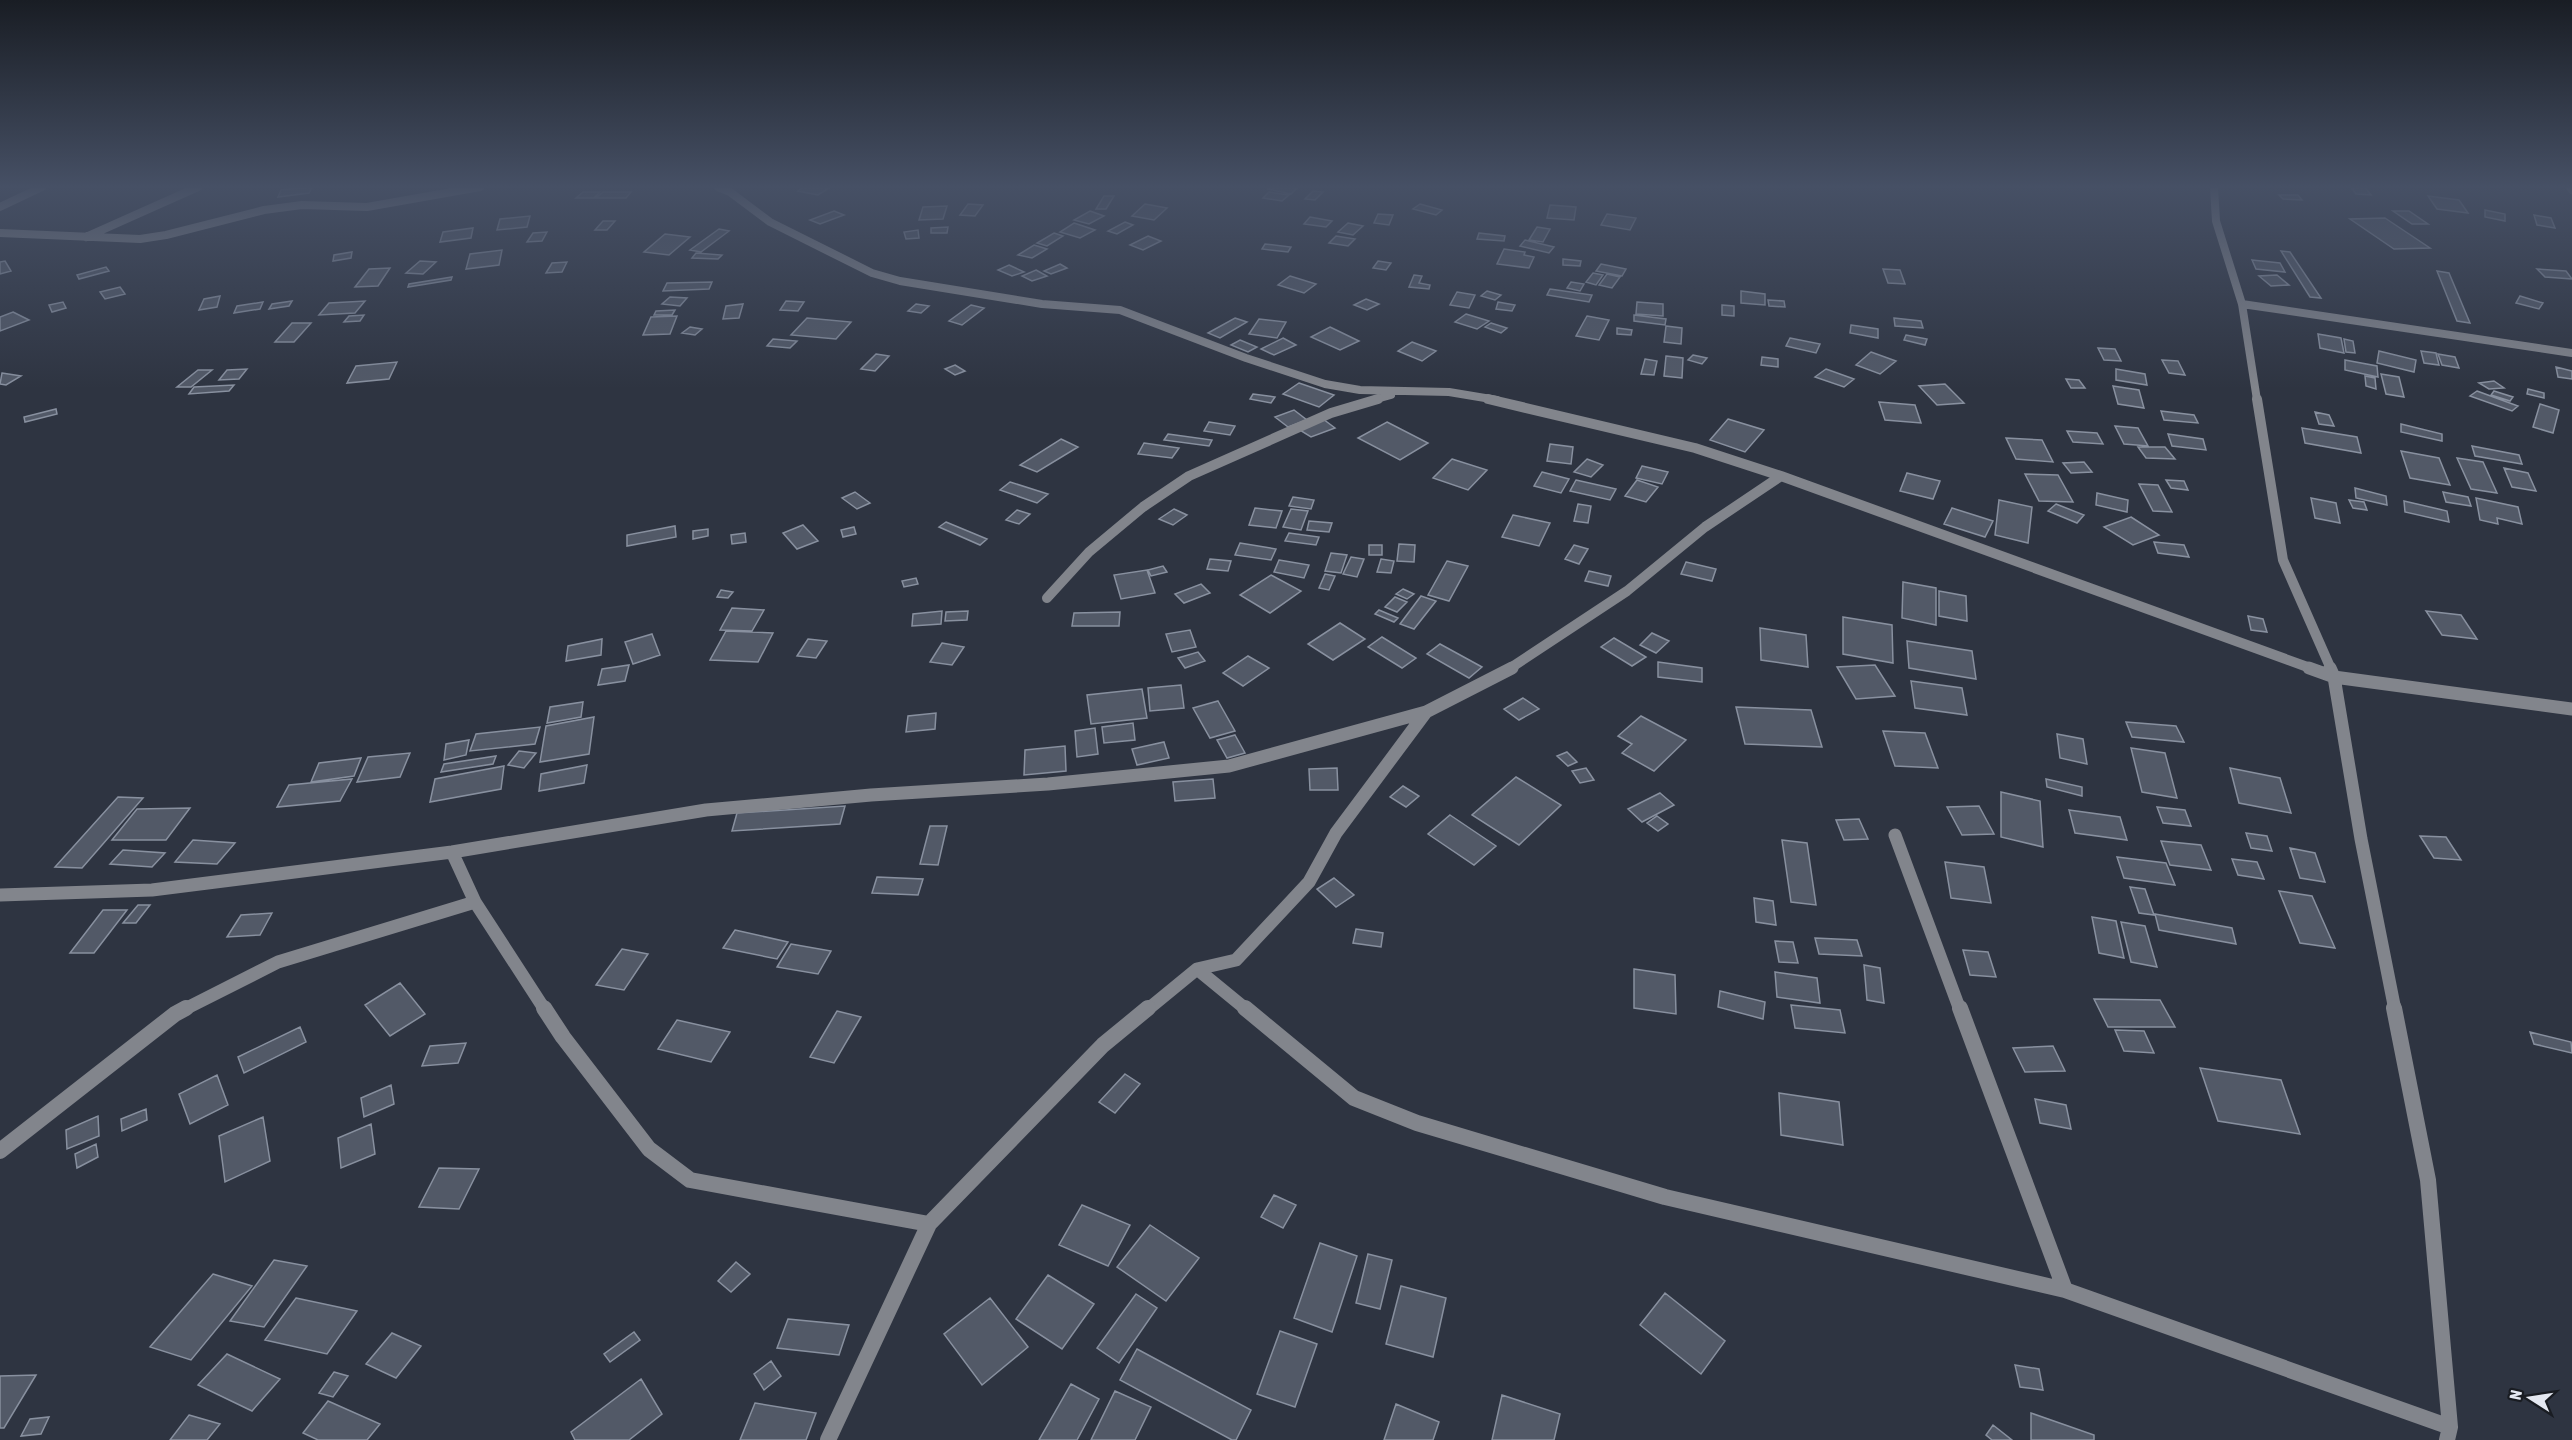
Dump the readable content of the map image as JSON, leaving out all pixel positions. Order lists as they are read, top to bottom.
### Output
{
  "north": "left"
}
